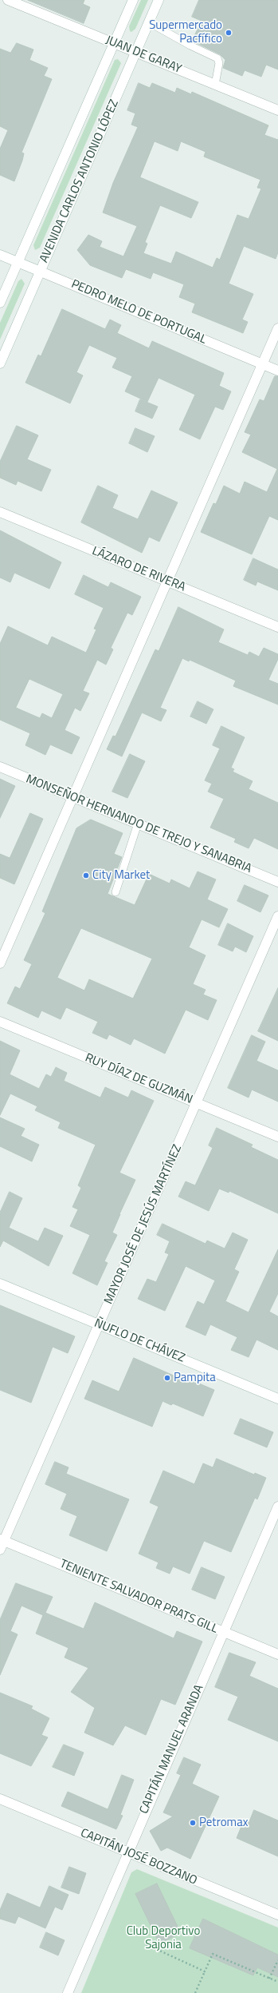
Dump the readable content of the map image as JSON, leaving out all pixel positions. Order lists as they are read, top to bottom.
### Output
{
  "streets": {
    "street": [
      "JUAN DE GARAY",
      "AVENIDA CARLOS ANTONIO LÓPEZ",
      "PEDRO MELO DE PORTUGAL",
      "LÁZARO DE RIVERA",
      "MONSEÑOR HERNANDO DE TREJO Y SANABRIA",
      "RUY DÍAZ DE GUZMÁN",
      "MAYOR JOSÉ DE JESÚS MARTÍNEZ",
      "ÑUFLO DE CHÁVEZ",
      "TENIENTE SALVADOR PRATS GILL",
      "CAPITÁN MANUEL ARANDA",
      "CAPITÁN JOSÉ BOZZANO"
    ]
  },
  "crossings": [
    ["JUAN DE GARAY", "AVENIDA CARLOS ANTONIO LÓPEZ"],
    ["AVENIDA CARLOS ANTONIO LÓPEZ", "PEDRO MELO DE PORTUGAL"],
    ["RUY DÍAZ DE GUZMÁN", "MAYOR JOSÉ DE JESÚS MARTÍNEZ"],
    ["MAYOR JOSÉ DE JESÚS MARTÍNEZ", "ÑUFLO DE CHÁVEZ"],
    ["MAYOR JOSÉ DE JESÚS MARTÍNEZ", "TENIENTE SALVADOR PRATS GILL"],
    ["TENIENTE SALVADOR PRATS GILL", "CAPITÁN MANUEL ARANDA"],
    ["CAPITÁN MANUEL ARANDA", "CAPITÁN JOSÉ BOZZANO"]
  ],
  "parks": ["Club Deportivo Sajonia"],
  "places": [
    "Supermercado Pacfífico",
    "City Market",
    "Pampita",
    "Petromax"
  ]
}
